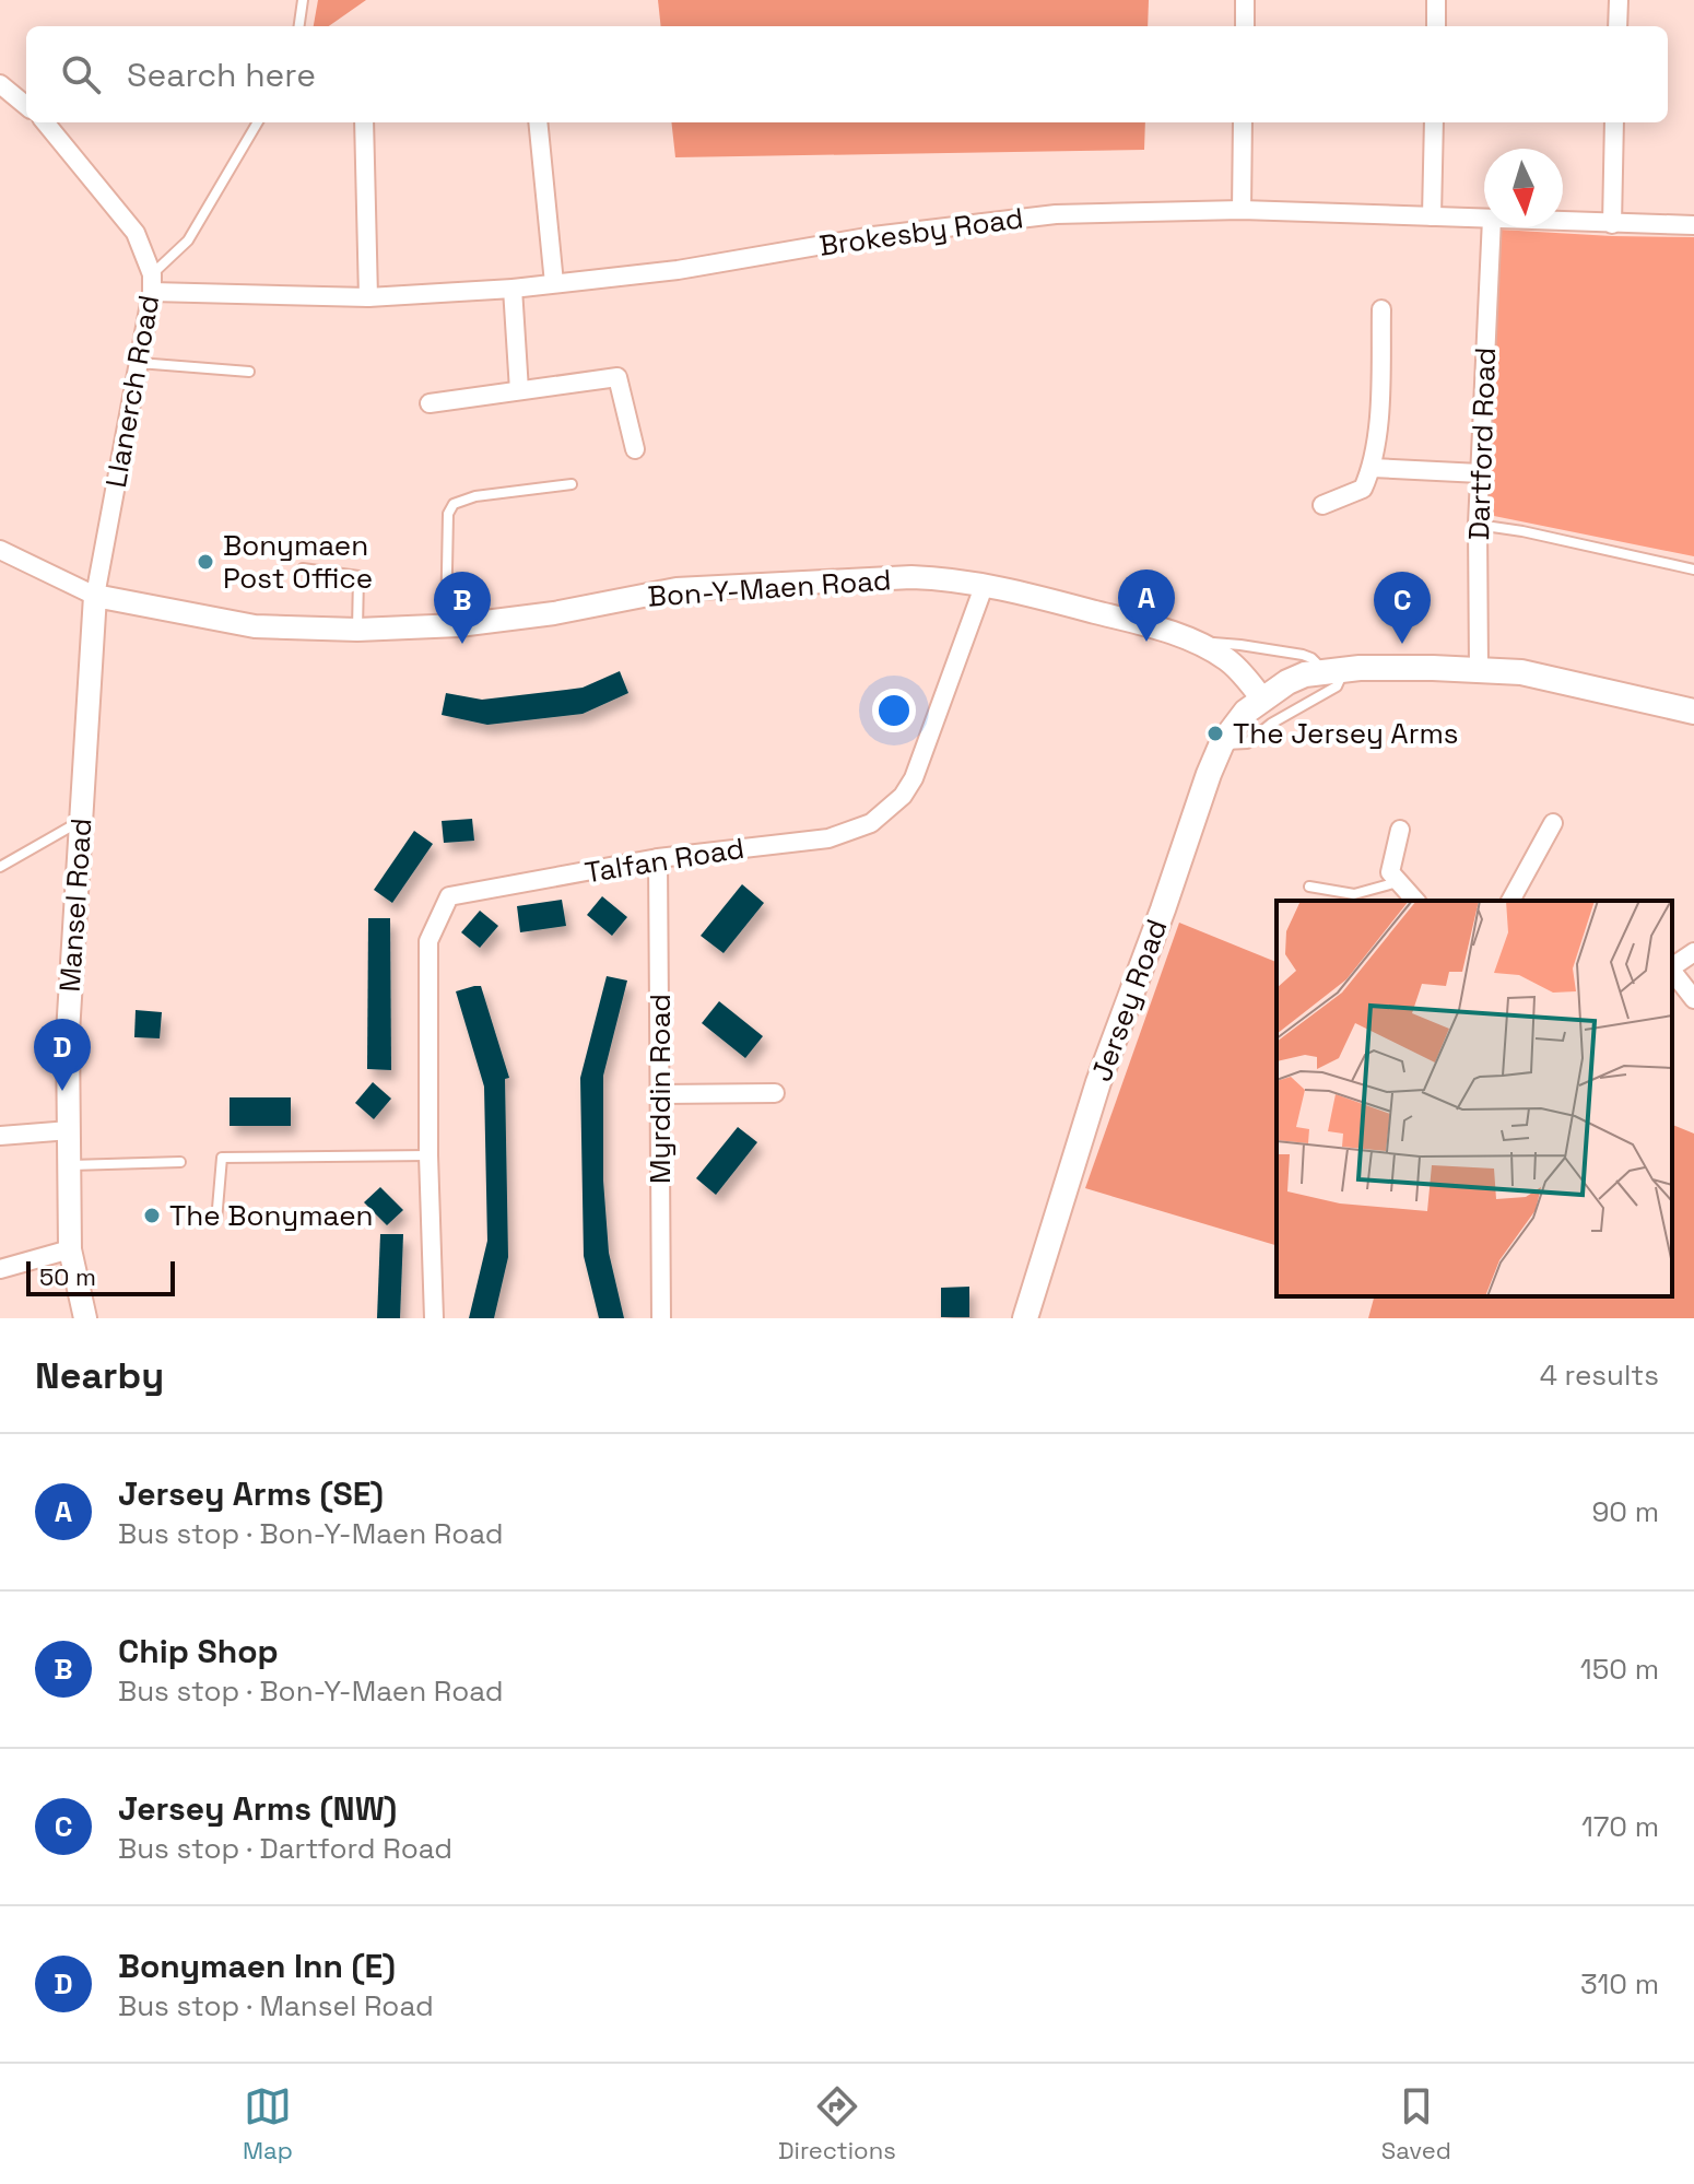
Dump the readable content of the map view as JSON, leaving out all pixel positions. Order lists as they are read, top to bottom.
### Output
{
  "streets": {
    "main road": ["Jersey Road"],
    "street": [
      "Brokesby Road",
      "Llanerch Road",
      "Dartford Road",
      "Bon-Y-Maen Road",
      "Talfan Road",
      "Mansel Road",
      "Myrddin Road"
    ]
  },
  "crossings": [
    ["Brokesby Road", "Llanerch Road"],
    ["Llanerch Road", "Bon-Y-Maen Road"],
    ["Llanerch Road", "Mansel Road"],
    ["Dartford Road", "Jersey Road"],
    ["Bon-Y-Maen Road", "Talfan Road"],
    ["Bon-Y-Maen Road", "Mansel Road"],
    ["Bon-Y-Maen Road", "Jersey Road"],
    ["Talfan Road", "Myrddin Road"]
  ],
  "places": ["Bonymaen Post Office", "The Jersey Arms", "The Bonymaen"],
  "scale_bar": "50 m",
  "north": "bottom",
  "page": {
    "search": "Search here",
    "pins": [
      "A",
      "B",
      "C",
      "D"
    ],
    "scale": "50 m",
    "heading": ["Nearby", "4 results"],
    "list": [
      {
        "mark": "A",
        "name": "Jersey Arms (SE)",
        "note": "Bus stop · Bon-Y-Maen Road",
        "value": "90 m"
      },
      {
        "mark": "B",
        "name": "Chip Shop",
        "note": "Bus stop · Bon-Y-Maen Road",
        "value": "150 m"
      },
      {
        "mark": "C",
        "name": "Jersey Arms (NW)",
        "note": "Bus stop · Dartford Road",
        "value": "170 m"
      },
      {
        "mark": "D",
        "name": "Bonymaen Inn (E)",
        "note": "Bus stop · Mansel Road",
        "value": "310 m"
      }
    ],
    "nav": ["Map", "Directions", "Saved"]
  }
}
